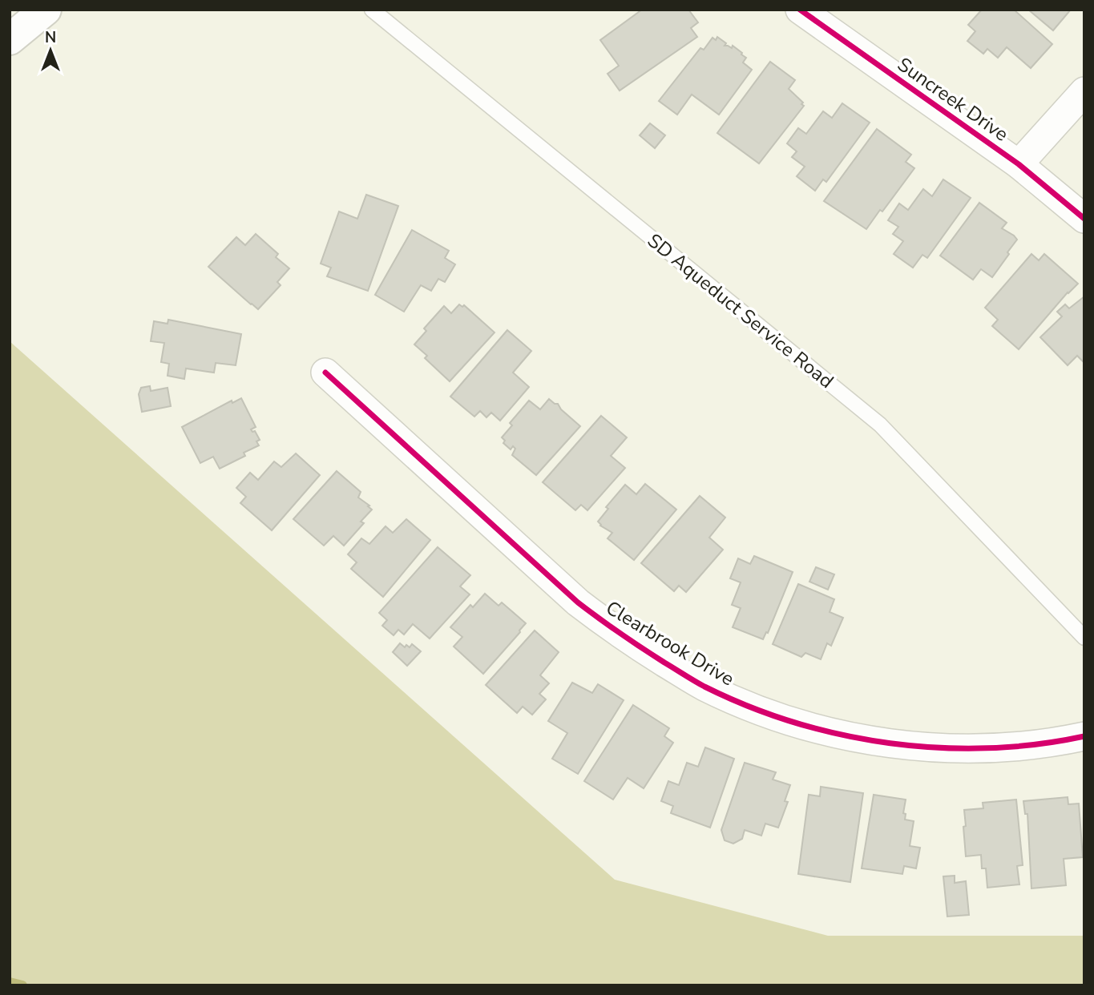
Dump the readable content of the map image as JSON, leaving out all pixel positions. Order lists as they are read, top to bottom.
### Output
{
  "streets": {
    "street": ["Suncreek Drive", "Clearbrook Drive"],
    "lane": ["SD Aqueduct Service Road"]
  },
  "north": "top"
}
